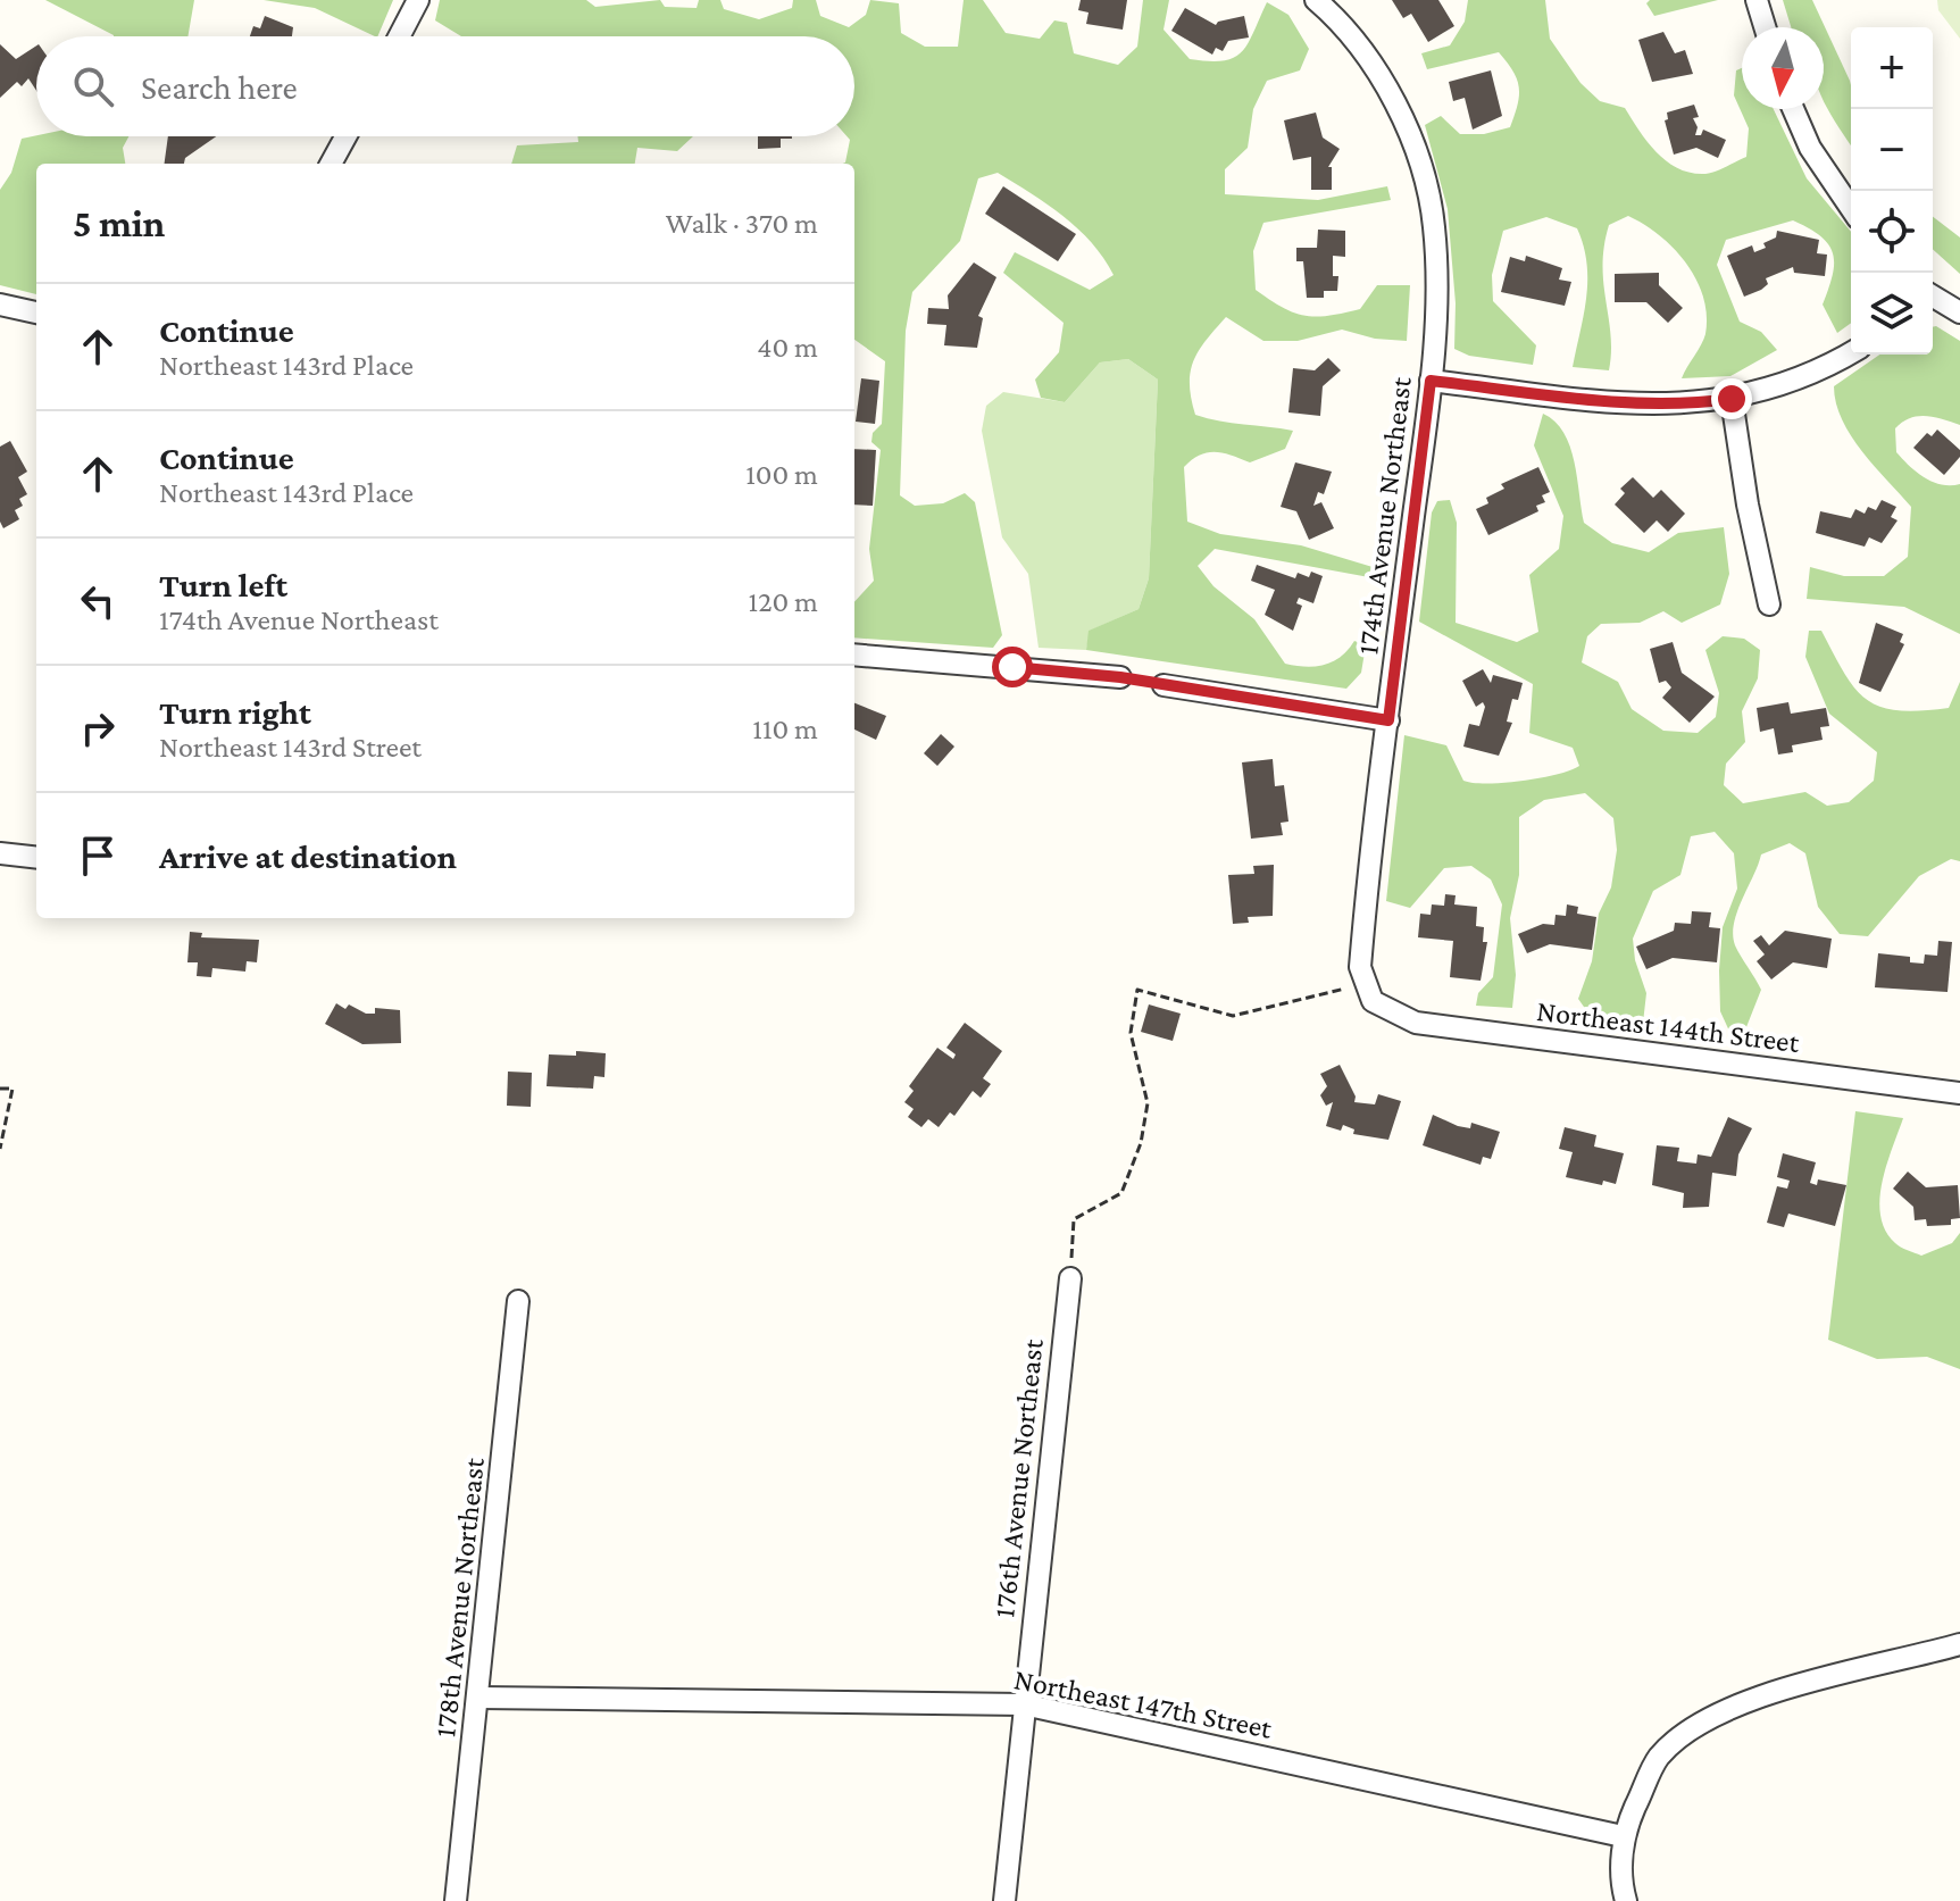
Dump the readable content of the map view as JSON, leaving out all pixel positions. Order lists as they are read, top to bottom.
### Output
{
  "streets": {
    "street": [
      "174th Avenue Northeast",
      "Northeast 144th Street",
      "176th Avenue Northeast",
      "178th Avenue Northeast",
      "Northeast 147th Street"
    ]
  },
  "crossings": [
    ["174th Avenue Northeast", "Northeast 144th Street"],
    ["176th Avenue Northeast", "Northeast 147th Street"],
    ["178th Avenue Northeast", "Northeast 147th Street"]
  ],
  "north": "bottom",
  "page": {
    "map_buttons": ["+", "−"],
    "search": "Search here",
    "heading": ["5 min", "Walk · 370 m"],
    "list": [
      ["Continue", "Northeast 143rd Place", "40 m"],
      ["Continue", "Northeast 143rd Place", "100 m"],
      ["Turn left", "174th Avenue Northeast", "120 m"],
      ["Turn right", "Northeast 143rd Street", "110 m"],
      "Arrive at destination"
    ]
  }
}
